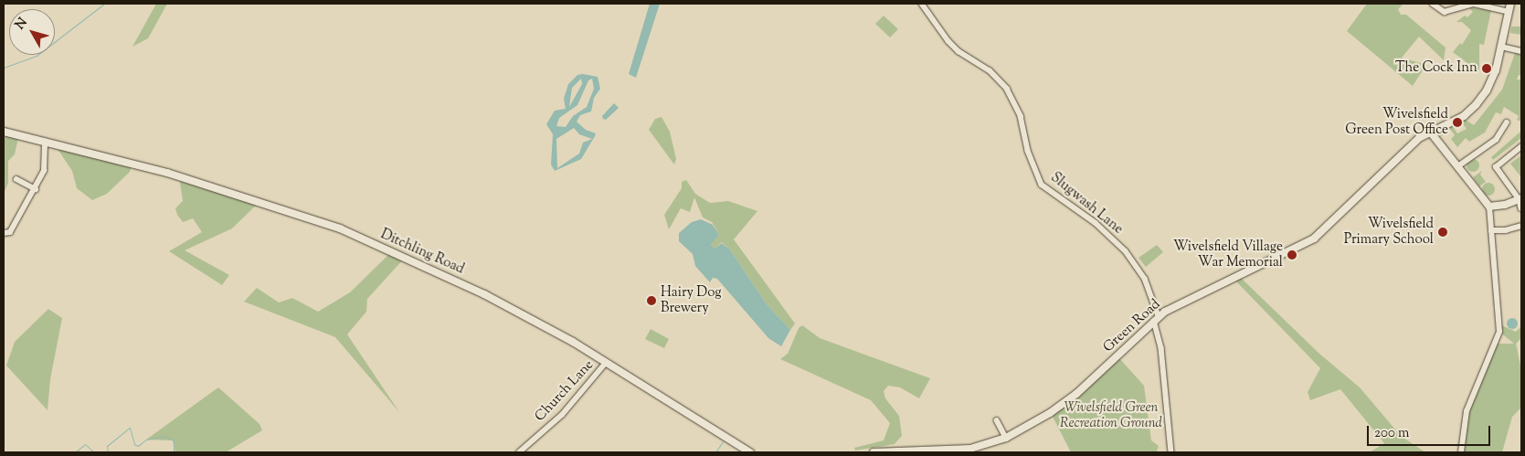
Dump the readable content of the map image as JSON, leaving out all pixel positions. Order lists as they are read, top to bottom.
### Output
{
  "streets": {
    "street": [
      "Slugwash Lane",
      "Ditchling Road",
      "Green Road",
      "Church Lane"
    ]
  },
  "crossings": [
    ["Slugwash Lane", "Green Road"],
    ["Ditchling Road", "Church Lane"]
  ],
  "parks": ["Wivelsfield Green Recreation Ground"],
  "places": [
    "The Cock Inn",
    "Wivelsfield Green Post Office",
    "Wivelsfield Primary School",
    "Wivelsfield Village War Memorial",
    "Hairy Dog Brewery"
  ],
  "scale_bar": "200 m",
  "north": "top left"
}
